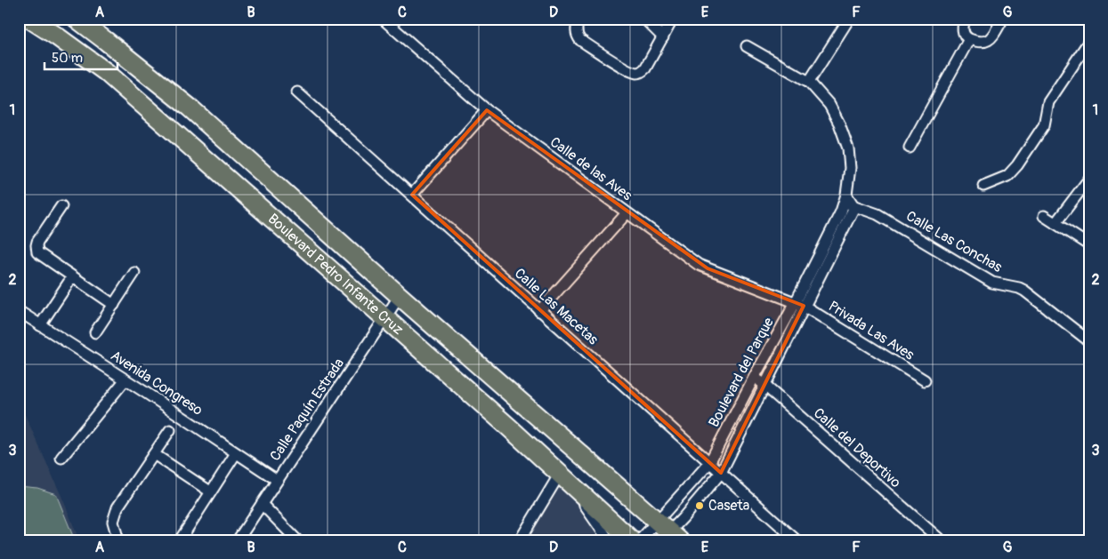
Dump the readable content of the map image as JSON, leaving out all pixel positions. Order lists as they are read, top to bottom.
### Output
{
  "streets": {
    "highway": ["Boulevard Pedro Infante Cruz"],
    "street": [
      "Calle de las Aves",
      "Calle Las Conchas",
      "Calle Las Macetas",
      "Privada Las Aves",
      "Boulevard del Parque",
      "Avenida Congreso",
      "Calle Paquín Estrada",
      "Calle del Deportivo"
    ]
  },
  "crossings": [
    ["Calle de las Aves", "Privada Las Aves"],
    ["Calle de las Aves", "Boulevard del Parque"],
    ["Calle Las Conchas", "Boulevard del Parque"],
    ["Boulevard Pedro Infante Cruz", "Boulevard del Parque"],
    ["Boulevard Pedro Infante Cruz", "Calle Paquín Estrada"],
    ["Calle Las Macetas", "Boulevard del Parque"],
    ["Privada Las Aves", "Boulevard del Parque"],
    ["Boulevard del Parque", "Calle del Deportivo"],
    ["Avenida Congreso", "Calle Paquín Estrada"]
  ],
  "places": ["Caseta"],
  "scale_bar": "50 m",
  "grid": {
    "columns": [
      "A",
      "B",
      "C",
      "D",
      "E",
      "F",
      "G"
    ],
    "rows": ["1", "2", "3"]
  }
}
